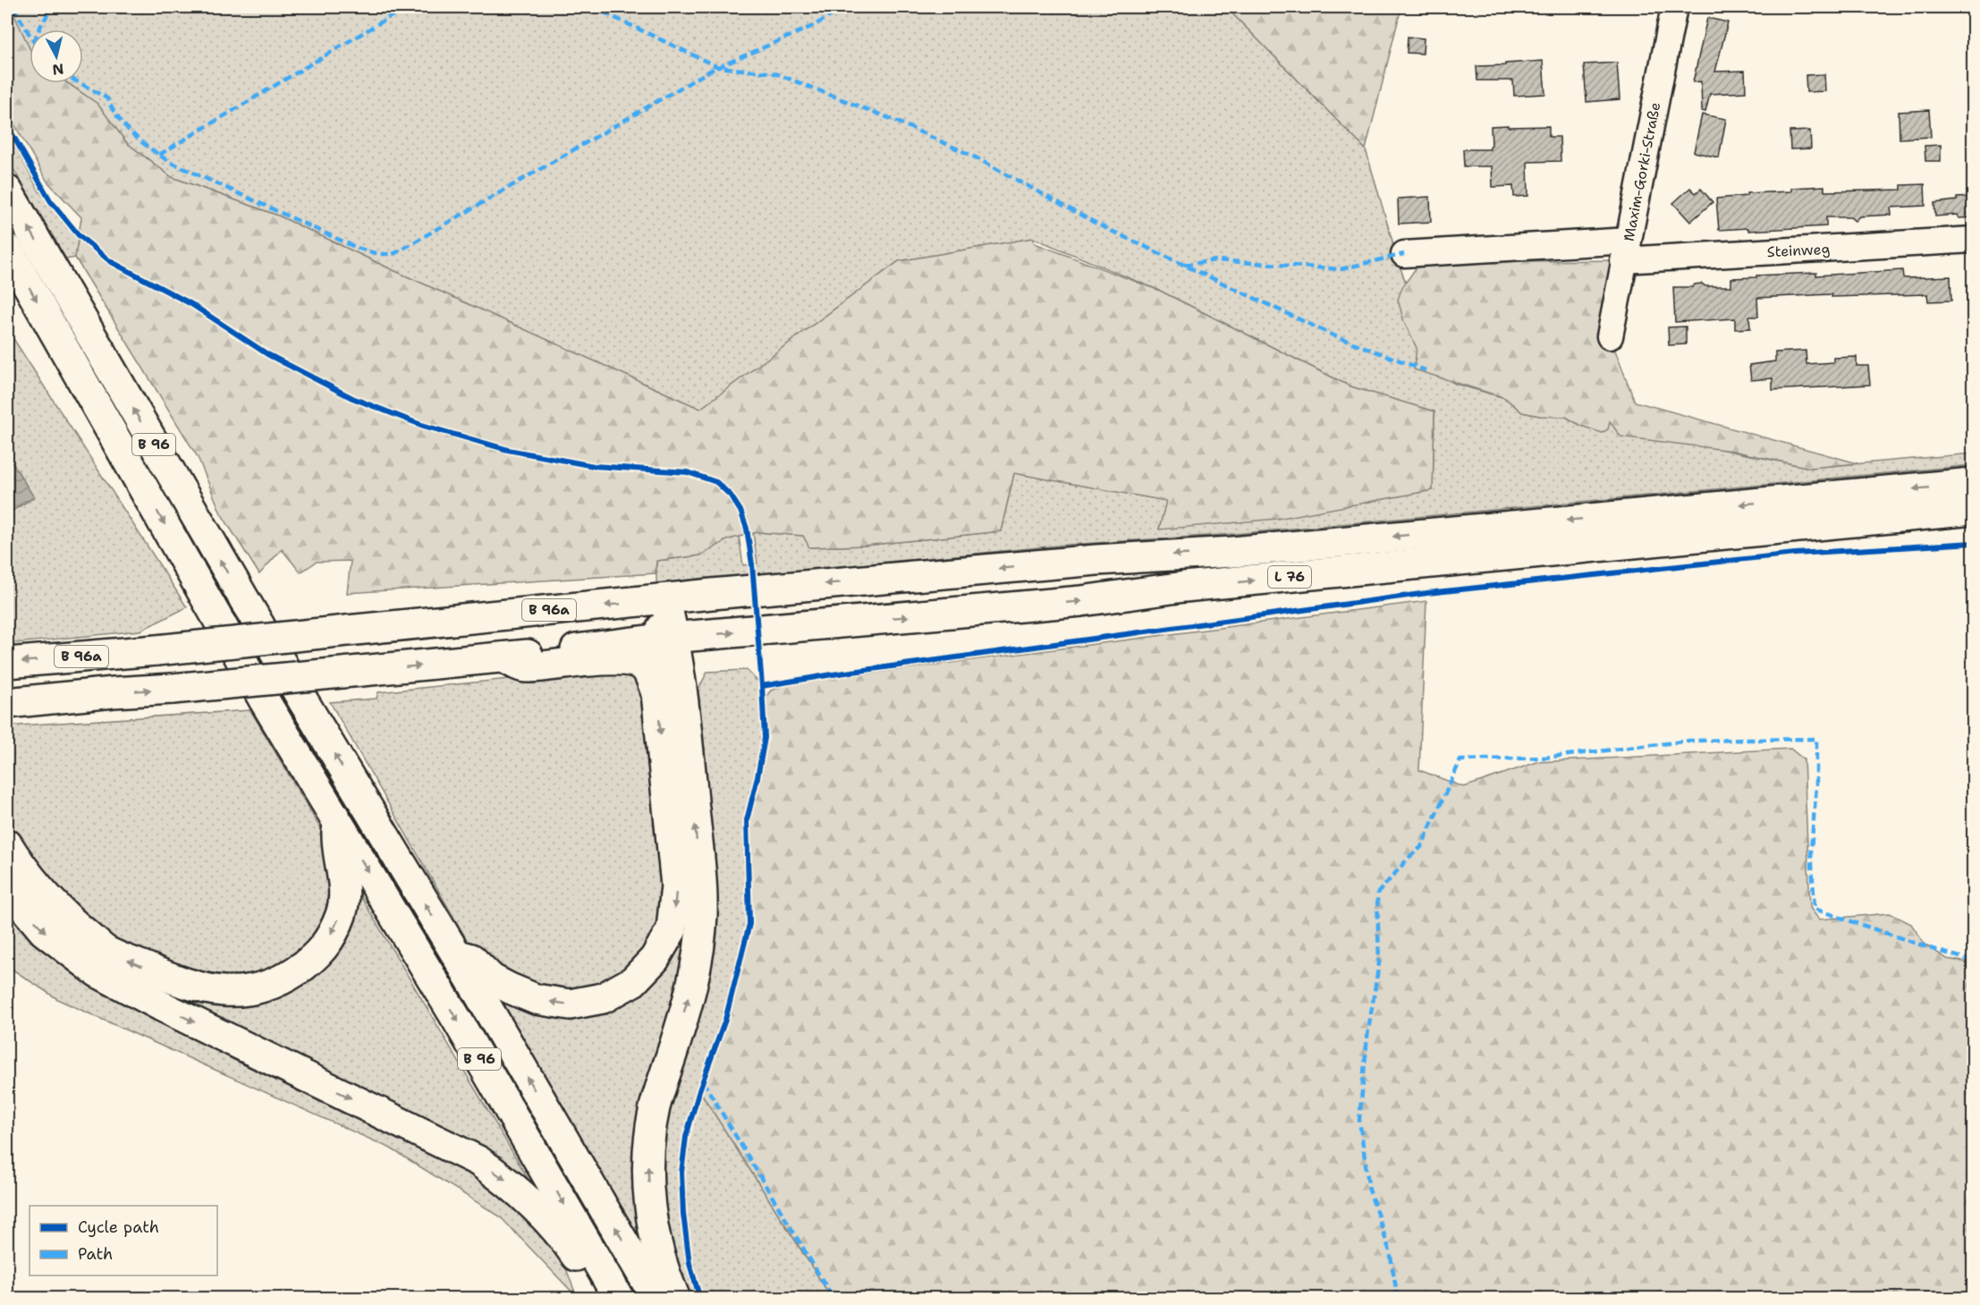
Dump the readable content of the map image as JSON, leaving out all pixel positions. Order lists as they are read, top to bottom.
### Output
{
  "streets": {
    "main road": ["B 96", "L 76", "B 96a"],
    "street": ["Maxim-Gorki-Straße", "Steinweg"]
  },
  "crossings": [
    ["Maxim-Gorki-Straße", "Steinweg"],
    ["L 76", "B 96a"]
  ],
  "legend": ["Cycle path", "Path"],
  "north": "bottom"
}
